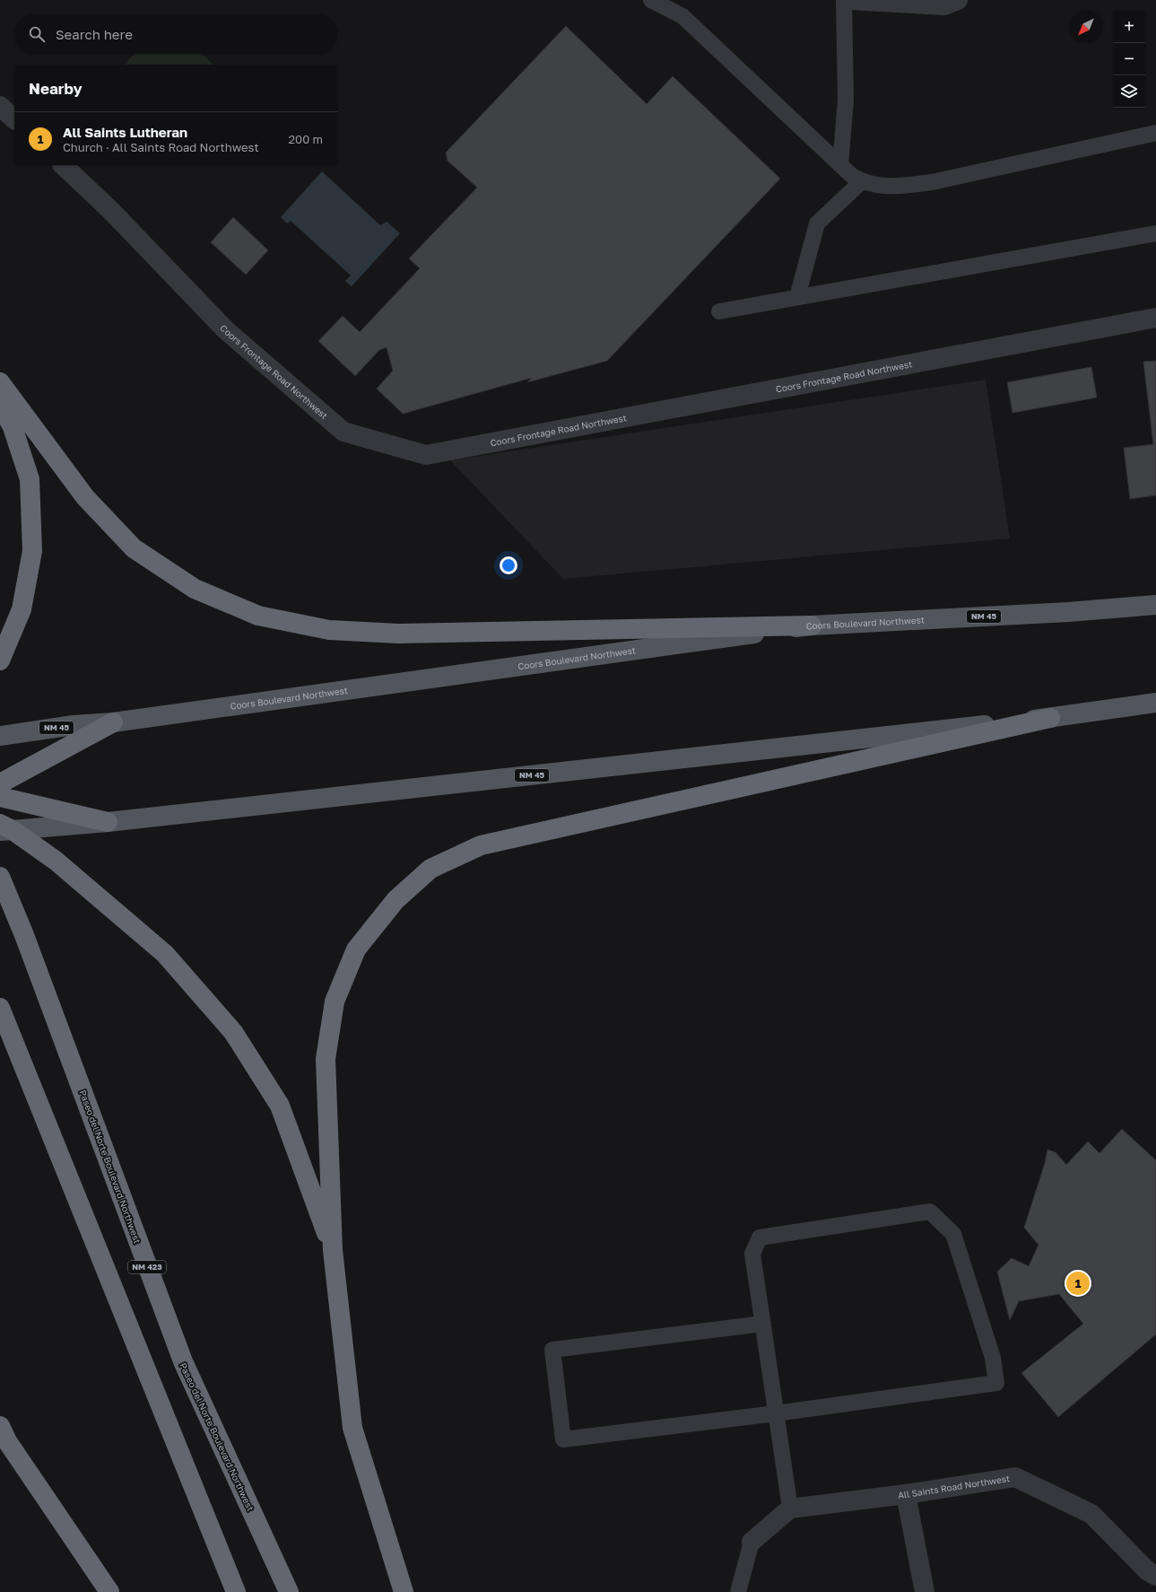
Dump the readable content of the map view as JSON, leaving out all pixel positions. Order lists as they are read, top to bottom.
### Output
{
  "streets": {
    "highway": ["Paseo del Norte Boulevard Northwest", "NM 423"],
    "main road": ["NM 45", "Coors Boulevard Northwest"],
    "street": ["Coors Frontage Road Northwest", "All Saints Road Northwest"]
  },
  "north": "bottom left",
  "page": {
    "map_buttons": ["+", "−"],
    "search": "Search here",
    "heading": "Nearby",
    "list": [
      {
        "mark": "1",
        "name": "All Saints Lutheran",
        "note": "Church · All Saints Road Northwest",
        "value": "200 m"
      }
    ],
    "pins": "1"
  }
}
